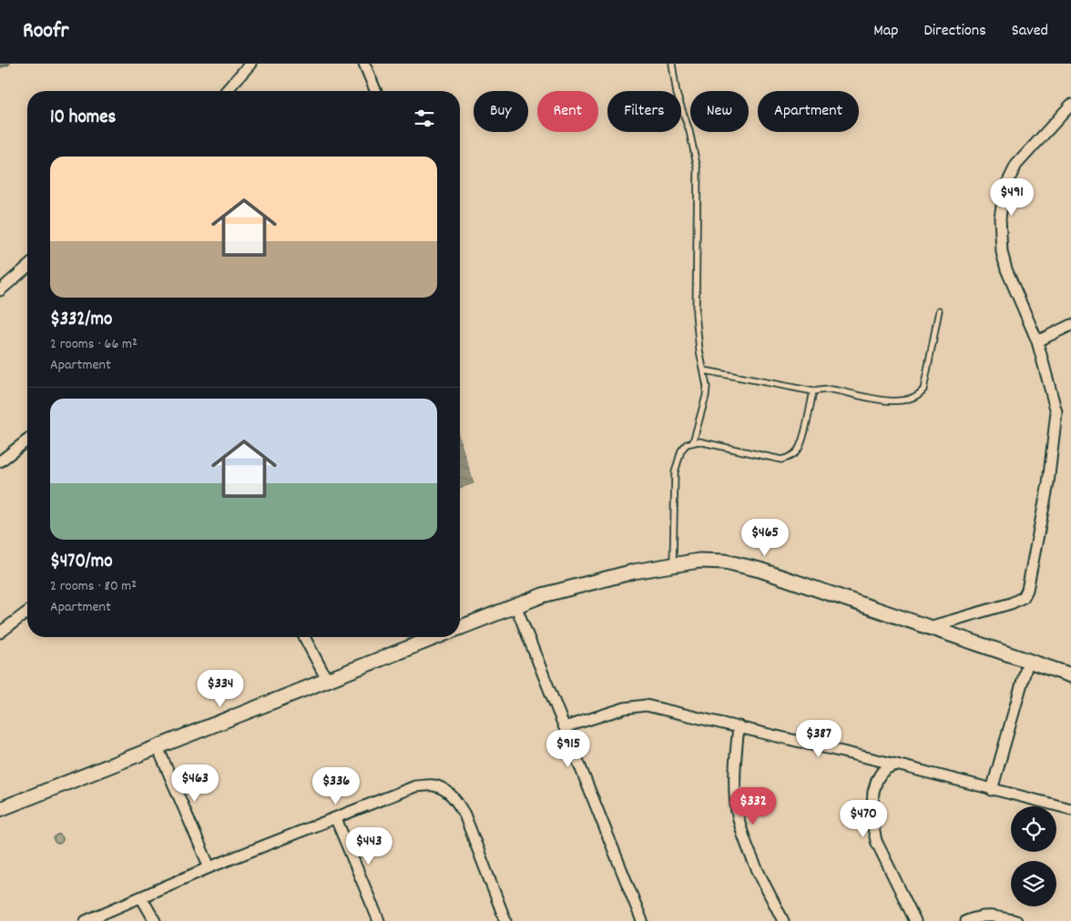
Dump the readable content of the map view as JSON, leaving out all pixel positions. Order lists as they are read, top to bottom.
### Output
{
  "page": {
    "header": "Roofr",
    "nav": ["Map", "Directions", "Saved"],
    "chip": [
      "Buy",
      "Rent",
      "Filters",
      "New",
      "Apartment"
    ],
    "heading": "10 homes",
    "list": [
      {
        "name": "$332/mo",
        "note": "2 rooms · 66 m² · Apartment"
      },
      {
        "name": "$470/mo",
        "note": "2 rooms · 80 m² · Apartment"
      }
    ],
    "price": [
      "$491",
      "$465",
      "$334",
      "$387",
      "$915",
      "$463",
      "$336",
      "$332",
      "$470",
      "$443"
    ]
  }
}
